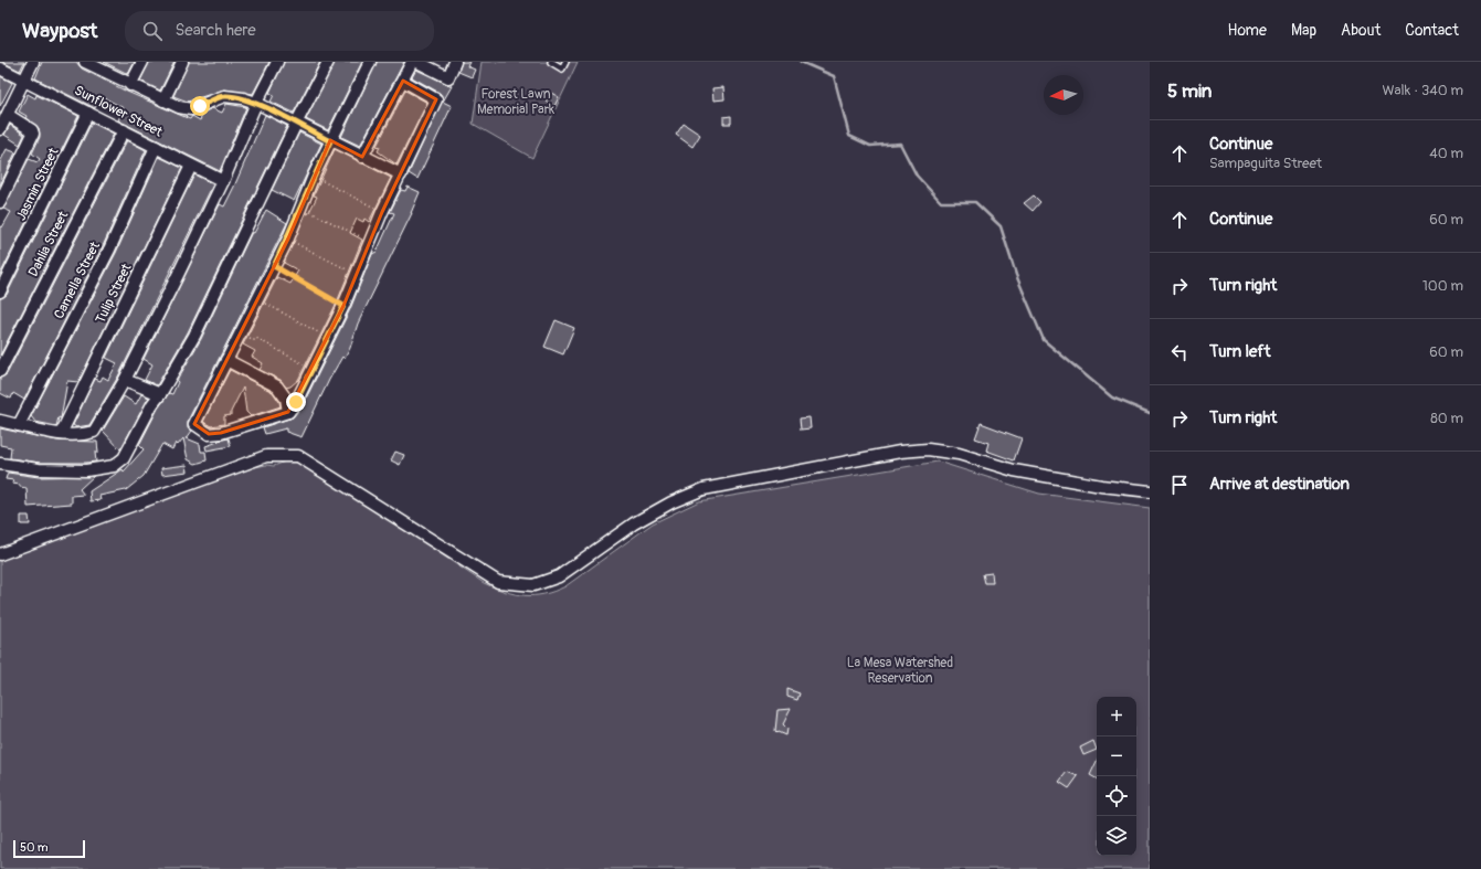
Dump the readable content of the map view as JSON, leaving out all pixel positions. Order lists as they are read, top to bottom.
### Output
{
  "streets": {
    "street": [
      "Sunflower Street",
      "Jasmin Street",
      "Dahlia Street",
      "Camella Street",
      "Tulip Street"
    ]
  },
  "crossings": [
    ["Sunflower Street", "Jasmin Street"],
    ["Sunflower Street", "Dahlia Street"],
    ["Sunflower Street", "Camella Street"],
    ["Sunflower Street", "Tulip Street"]
  ],
  "parks": ["Forest Lawn Memorial Park", "La Mesa Watershed Reservation"],
  "scale_bar": "50 m",
  "north": "left",
  "page": {
    "header": "Waypost",
    "search": "Search here",
    "nav": [
      "Home",
      "Map",
      "About",
      "Contact"
    ],
    "heading": ["5 min", "Walk · 340 m"],
    "list": [
      ["Continue", "Sampaguita Street", "40 m"],
      ["Continue", "60 m"],
      ["Turn right", "100 m"],
      ["Turn left", "60 m"],
      ["Turn right", "80 m"],
      "Arrive at destination"
    ],
    "map_buttons": ["+", "−"],
    "scale": "50 m"
  }
}
